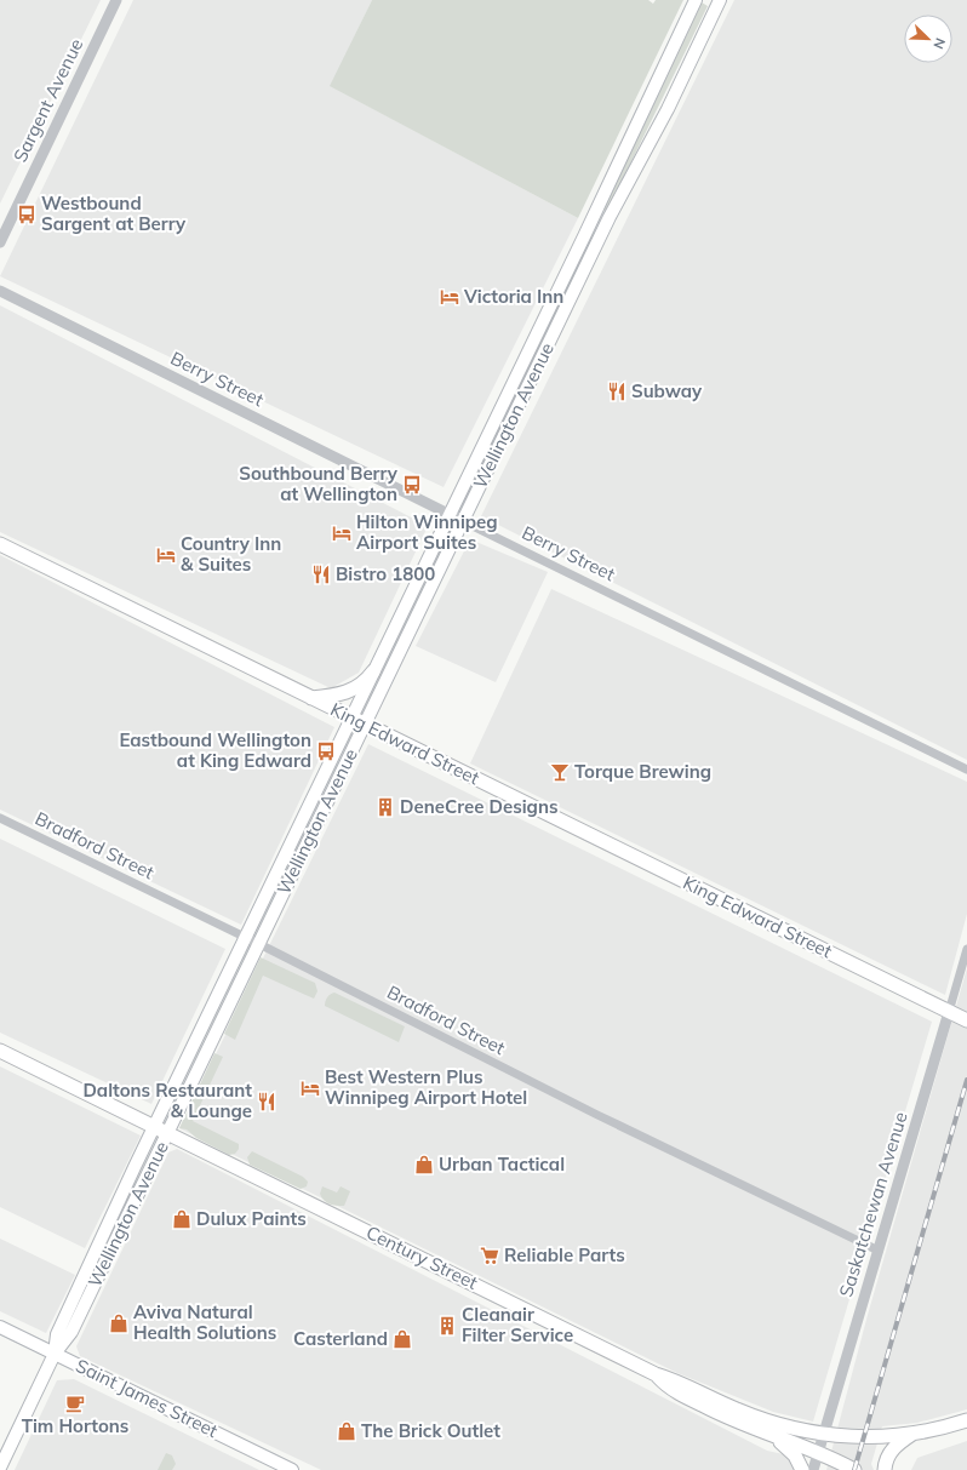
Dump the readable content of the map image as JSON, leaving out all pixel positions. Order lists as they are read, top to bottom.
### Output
{
  "streets": {
    "main road": [
      "Wellington Avenue",
      "King Edward Street",
      "Century Street",
      "Saint James Street"
    ],
    "street": [
      "Sargent Avenue",
      "Berry Street",
      "Bradford Street",
      "Saskatchewan Avenue"
    ]
  },
  "crossings": [
    ["Berry Street", "Wellington Avenue"],
    ["Wellington Avenue", "King Edward Street"],
    ["Wellington Avenue", "Bradford Street"],
    ["Wellington Avenue", "Century Street"],
    ["Wellington Avenue", "Saint James Street"],
    ["King Edward Street", "Saskatchewan Avenue"],
    ["Bradford Street", "Saskatchewan Avenue"],
    ["Saskatchewan Avenue", "Century Street"]
  ],
  "places": {
    "bus stop": ["Westbound Sargent at Berry", "Southbound Berry at Wellington", "Eastbound Wellington at King Edward"],
    "hotel": [
      "Victoria Inn",
      "Hilton Winnipeg Airport Suites",
      "Country Inn & Suites",
      "Best Western Plus Winnipeg Airport Hotel"
    ],
    "restaurant": ["Subway", "Bistro 1800", "Daltons Restaurant & Lounge"],
    "bar": ["Torque Brewing"],
    "building": ["DeneCree Designs", "Cleanair Filter Service"],
    "shop": [
      "Urban Tactical",
      "Dulux Paints",
      "Aviva Natural Health Solutions",
      "Casterland",
      "The Brick Outlet"
    ],
    "supermarket": ["Reliable Parts"],
    "cafe": ["Tim Hortons"]
  },
  "north": "bottom right"
}
